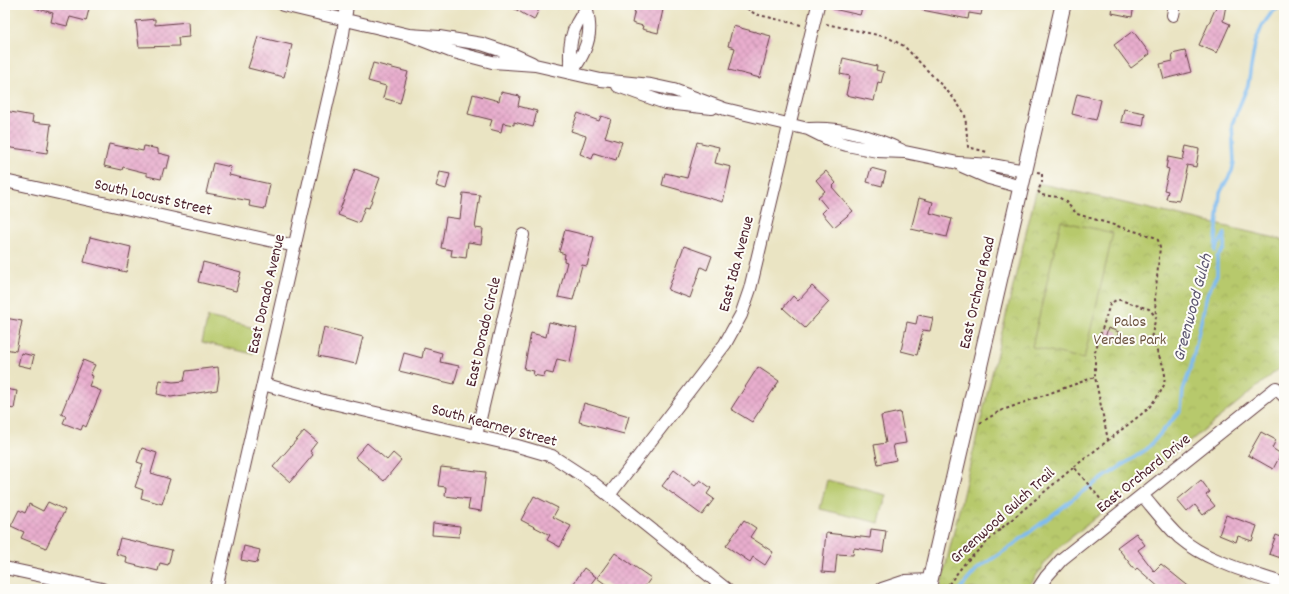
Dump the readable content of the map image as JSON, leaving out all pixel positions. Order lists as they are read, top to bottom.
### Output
{
  "streets": {
    "main road": ["East Orchard Road"],
    "street": [
      "South Locust Street",
      "East Ida Avenue",
      "East Dorado Avenue",
      "East Dorado Circle",
      "South Kearney Street",
      "East Orchard Drive"
    ],
    "path": ["Greenwood Gulch Trail"]
  },
  "crossings": [
    ["South Locust Street", "East Dorado Avenue"],
    ["East Ida Avenue", "South Kearney Street"],
    ["East Dorado Avenue", "South Kearney Street"],
    ["East Dorado Circle", "South Kearney Street"],
    ["East Orchard Drive", "Greenwood Gulch Trail"]
  ],
  "water": ["Greenwood Gulch"],
  "parks": ["Palos Verdes Park"]
}
